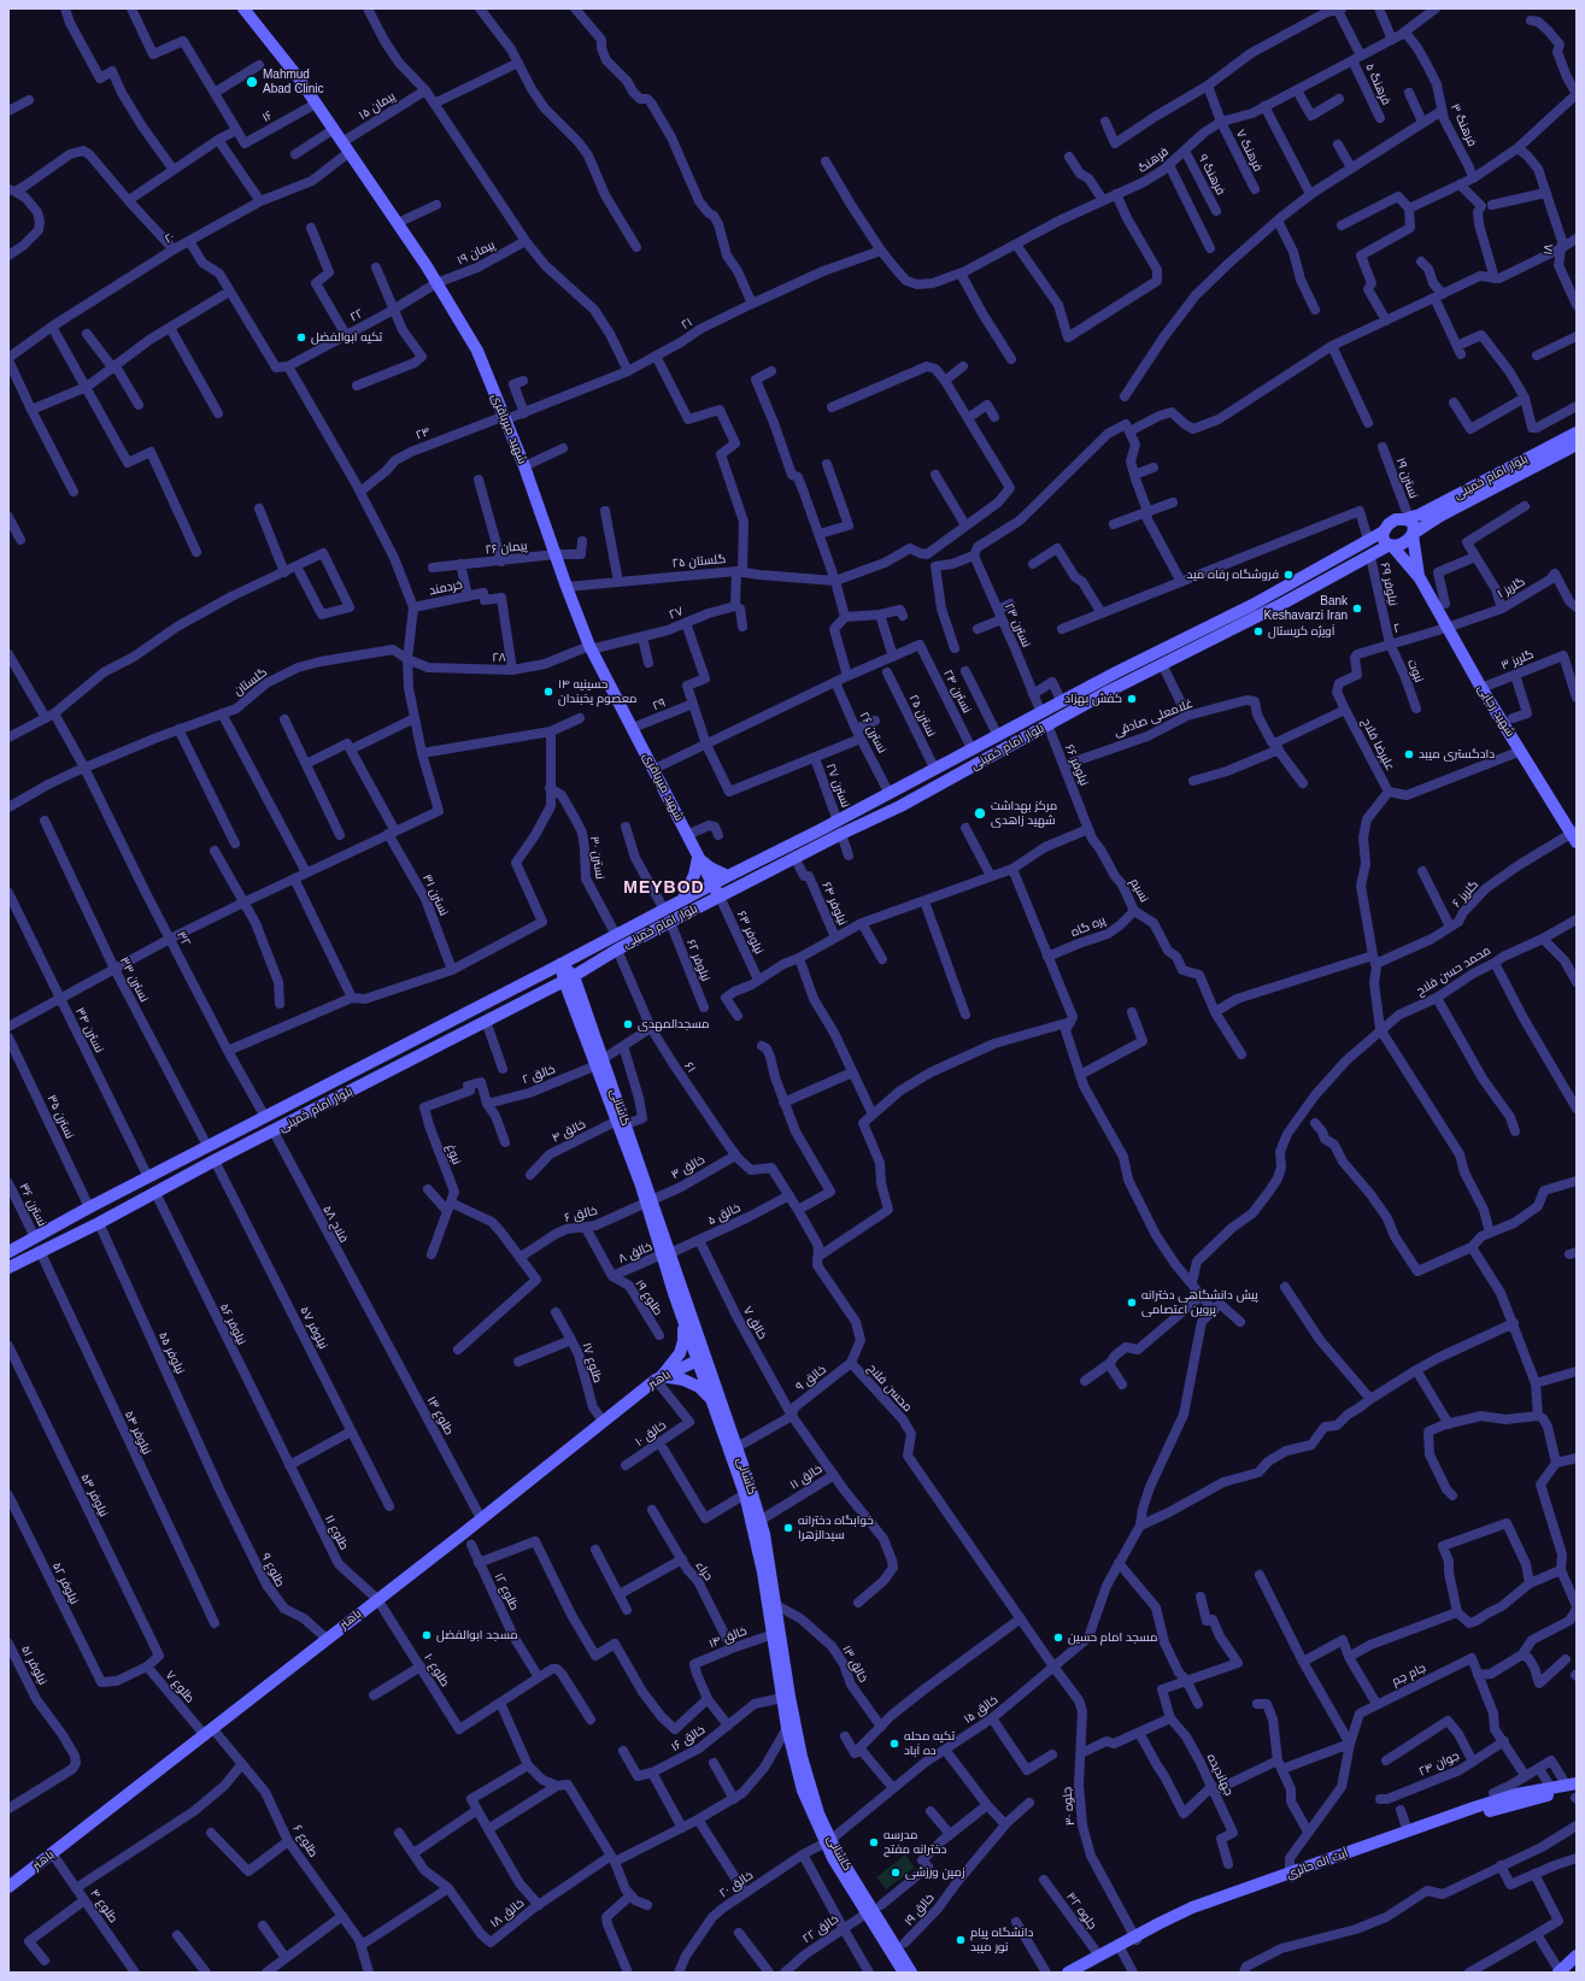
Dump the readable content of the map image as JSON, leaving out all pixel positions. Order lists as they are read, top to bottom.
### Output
{
  "streets": {
    "main road": [
      "شهید میرباقری",
      "بلوار امام خمینی",
      "شهید رجایی",
      "کاشانی",
      "باهنر",
      "آیت اله حائری"
    ],
    "street": [
      "فرهنگ ۵",
      "پیمان ۱۵",
      "۱۶",
      "فرهنگ ۳",
      "فرهنگ ۷",
      "فرهنگ",
      "فرهنگ ۹",
      "۲۰",
      "۱۸",
      "پیمان ۱۹",
      "۲۲",
      "۲۱",
      "۲۴",
      "نسترن ۱۹",
      "پیمان ۲۶",
      "گلستان ۲۵",
      "نیلوفر ۶۹",
      "خردمند",
      "گلریز ۱",
      "۲۷",
      "نسترن ۲۳",
      "۲",
      "۲۸",
      "گلریز ۳",
      "نبوت",
      "گلستان",
      "نسترن ۲۴",
      "۲۹",
      "نسترن ۲۵",
      "غلامعلی صادقی",
      "نسترن ۲۶",
      "علیرضا فلاح",
      "نیلوفر ۶۶",
      "نسترن ۲۷",
      "نسترن ۳۰",
      "نسیم",
      "گلریز ۶",
      "نسترن ۳۱",
      "نیلوفر ۶۴",
      "پره گاه",
      "نیلوفر ۶۳",
      "۳۲",
      "نیلوفر ۶۲",
      "محمد حسن فلاح",
      "نسترن ۳۳",
      "نسترن ۳۴",
      "۶۱",
      "خالق ۲",
      "نسترن ۳۵",
      "خالق ۴",
      "نبوغ",
      "خالق ۳",
      "نسترن ۳۶",
      "خالق ۶",
      "خالق ۵",
      "فلاح ۵۸",
      "خالق ۸",
      "طلوع ۱۹",
      "خالق ۷",
      "نیلوفر ۵۶",
      "نیلوفر ۵۷",
      "نیلوفر ۵۵",
      "طلوع ۱۷",
      "خالق ۹",
      "محسن فلاح",
      "طلوع ۱۳",
      "نیلوفر ۵۴",
      "خالق ۱۰",
      "خالق ۱۱",
      "نیلوفر ۵۳",
      "طلوع ۱۱",
      "طلوع ۹",
      "حراء",
      "نیلوفر ۵۲",
      "طلوع ۱۲",
      "خالق ۱۴",
      "خالق ۱۳",
      "نیلوفر ۵۱",
      "طلوع ۱۰",
      "جام جم",
      "طلوع ۷",
      "خالق ۱۵",
      "خالق ۱۶",
      "جوان ۲۴",
      "جهاندیده",
      "جلوه ۳۰",
      "طلوع ۶",
      "خالق ۲۰",
      "طلوع ۴",
      "خالق ۱۹",
      "جلوه ۳۲",
      "خالق ۱۸",
      "خالق ۲۲"
    ]
  },
  "crossings": [
    ["فرهنگ ۵", "فرهنگ"],
    ["پیمان ۱۵", "۲۰"],
    ["پیمان ۱۵", "شهید میرباقری"],
    ["۱۶", "شهید میرباقری"],
    ["فرهنگ ۳", "فرهنگ"],
    ["فرهنگ ۷", "فرهنگ"],
    ["فرهنگ", "فرهنگ ۹"],
    ["فرهنگ", "۲۱"],
    ["۲۰", "شهید میرباقری"],
    ["پیمان ۱۹", "۲۲"],
    ["پیمان ۱۹", "شهید میرباقری"],
    ["۲۲", "شهید میرباقری"],
    ["۲۱", "شهید میرباقری"],
    ["۲۱", "۲۴"],
    ["شهید میرباقری", "۲۴"],
    ["شهید میرباقری", "بلوار امام خمینی"],
    ["شهید میرباقری", "پیمان ۲۶"],
    ["شهید میرباقری", "گلستان ۲۵"],
    ["شهید میرباقری", "۲۷"],
    ["شهید میرباقری", "۲۸"],
    ["شهید میرباقری", "۲۹"],
    ["شهید میرباقری", "نیلوفر ۶۳"],
    ["بلوار امام خمینی", "نسترن ۱۹"],
    ["بلوار امام خمینی", "نیلوفر ۶۹"],
    ["بلوار امام خمینی", "نسترن ۲۳"],
    ["بلوار امام خمینی", "نسترن ۲۴"],
    ["بلوار امام خمینی", "نسترن ۲۵"],
    ["بلوار امام خمینی", "نسترن ۲۶"],
    ["بلوار امام خمینی", "نیلوفر ۶۶"],
    ["بلوار امام خمینی", "نسترن ۲۷"],
    ["بلوار امام خمینی", "نسترن ۳۰"],
    ["بلوار امام خمینی", "نیلوفر ۶۴"],
    ["بلوار امام خمینی", "نیلوفر ۶۳"],
    ["بلوار امام خمینی", "۳۲"],
    ["بلوار امام خمینی", "نیلوفر ۶۲"],
    ["بلوار امام خمینی", "نسترن ۳۳"],
    ["بلوار امام خمینی", "نسترن ۳۴"],
    ["بلوار امام خمینی", "۶۱"],
    ["بلوار امام خمینی", "کاشانی"],
    ["بلوار امام خمینی", "نسترن ۳۵"],
    ["بلوار امام خمینی", "نسترن ۳۶"],
    ["بلوار امام خمینی", "فلاح ۵۸"],
    ["بلوار امام خمینی", "نیلوفر ۵۶"],
    ["بلوار امام خمینی", "نیلوفر ۵۷"],
    ["بلوار امام خمینی", "نیلوفر ۵۵"],
    ["بلوار امام خمینی", "نیلوفر ۵۴"],
    ["نیلوفر ۶۹", "۲"],
    ["نیلوفر ۶۹", "نبوت"],
    ["خردمند", "۲۸"],
    ["گلریز ۱", "۲"],
    ["گلریز ۱", "شهید رجایی"],
    ["۲۷", "۲۸"],
    ["۲", "نبوت"],
    ["۲", "شهید رجایی"],
    ["۲", "علیرضا فلاح"],
    ["۲۸", "گلستان"],
    ["گلریز ۳", "شهید رجایی"],
    ["گلستان", "۳۲"],
    ["شهید رجایی", "گلریز ۶"],
    ["غلامعلی صادقی", "نیلوفر ۶۶"],
    ["نیلوفر ۶۶", "نسیم"],
    ["نسیم", "گلریز ۶"],
    ["نسیم", "پره گاه"],
    ["۶۱", "خالق ۲"],
    ["۶۱", "خالق ۳"],
    ["۶۱", "محسن فلاح"],
    ["خالق ۲", "کاشانی"],
    ["خالق ۲", "خالق ۴"],
    ["خالق ۲", "نبوغ"],
    ["کاشانی", "خالق ۴"],
    ["کاشانی", "خالق ۳"],
    ["کاشانی", "خالق ۶"],
    ["کاشانی", "خالق ۵"],
    ["کاشانی", "خالق ۸"],
    ["کاشانی", "خالق ۹"],
    ["کاشانی", "باهنر"],
    ["کاشانی", "خالق ۱۱"],
    ["کاشانی", "خالق ۱۴"],
    ["کاشانی", "خالق ۱۳"],
    ["کاشانی", "خالق ۱۵"],
    ["کاشانی", "خالق ۱۶"],
    ["کاشانی", "خالق ۲۰"],
    ["کاشانی", "خالق ۱۸"],
    ["کاشانی", "خالق ۲۲"],
    ["خالق ۳", "خالق ۶"],
    ["خالق ۶", "طلوع ۱۹"],
    ["خالق ۵", "خالق ۸"],
    ["خالق ۵", "خالق ۷"],
    ["خالق ۵", "محسن فلاح"],
    ["فلاح ۵۸", "طلوع ۱۳"],
    ["خالق ۸", "طلوع ۱۹"],
    ["خالق ۷", "خالق ۹"],
    ["نیلوفر ۵۶", "طلوع ۱۱"],
    ["نیلوفر ۵۵", "طلوع ۹"],
    ["طلوع ۱۷", "باهنر"],
    ["خالق ۹", "محسن فلاح"],
    ["باهنر", "طلوع ۱۳"],
    ["باهنر", "خالق ۱۰"],
    ["باهنر", "طلوع ۱۱"],
    ["باهنر", "طلوع ۹"],
    ["باهنر", "طلوع ۱۰"],
    ["باهنر", "طلوع ۷"],
    ["باهنر", "طلوع ۶"],
    ["باهنر", "طلوع ۴"],
    ["محسن فلاح", "خالق ۱۵"],
    ["محسن فلاح", "جلوه ۳۰"],
    ["نیلوفر ۵۳", "نیلوفر ۵۲"],
    ["نیلوفر ۵۳", "طلوع ۷"],
    ["طلوع ۱۱", "طلوع ۱۰"],
    ["حراء", "خالق ۱۴"],
    ["نیلوفر ۵۲", "طلوع ۷"],
    ["جام جم", "جوان ۲۴"],
    ["جام جم", "آیت اله حائری"],
    ["طلوع ۷", "طلوع ۶"],
    ["خالق ۱۵", "جلوه ۳۰"],
    ["خالق ۱۵", "خالق ۲۰"],
    ["جلوه ۳۰", "آیت اله حائری"],
    ["آیت اله حائری", "جلوه ۳۲"]
  ],
  "districts": ["MEYBOD"],
  "places": [
    "Mahmud Abad Clinic",
    "تکیه ابوالفضل",
    "فروشگاه رفاه مید",
    "Bank Keshavarzi Iran",
    "آویژه کریستال",
    "حسینیه ۱۴ معصوم یخبندان",
    "کفش بهزاد",
    "دادگستری میبد",
    "مرکز بهداشت شهید زاهدی",
    "مسجدالمهدی",
    "پیش دانشگاهی دخترانه پروین اعتصامی",
    "خوابگاه دخترانه سیدالزهرا",
    "مسجد ابوالفضل",
    "مسجد امام حسین",
    "تکیه محله ده آباد",
    "مدرسه دخترانه مفتح",
    "زمین ورزشی",
    "دانشگاه پیام نور میبد"
  ]
}
